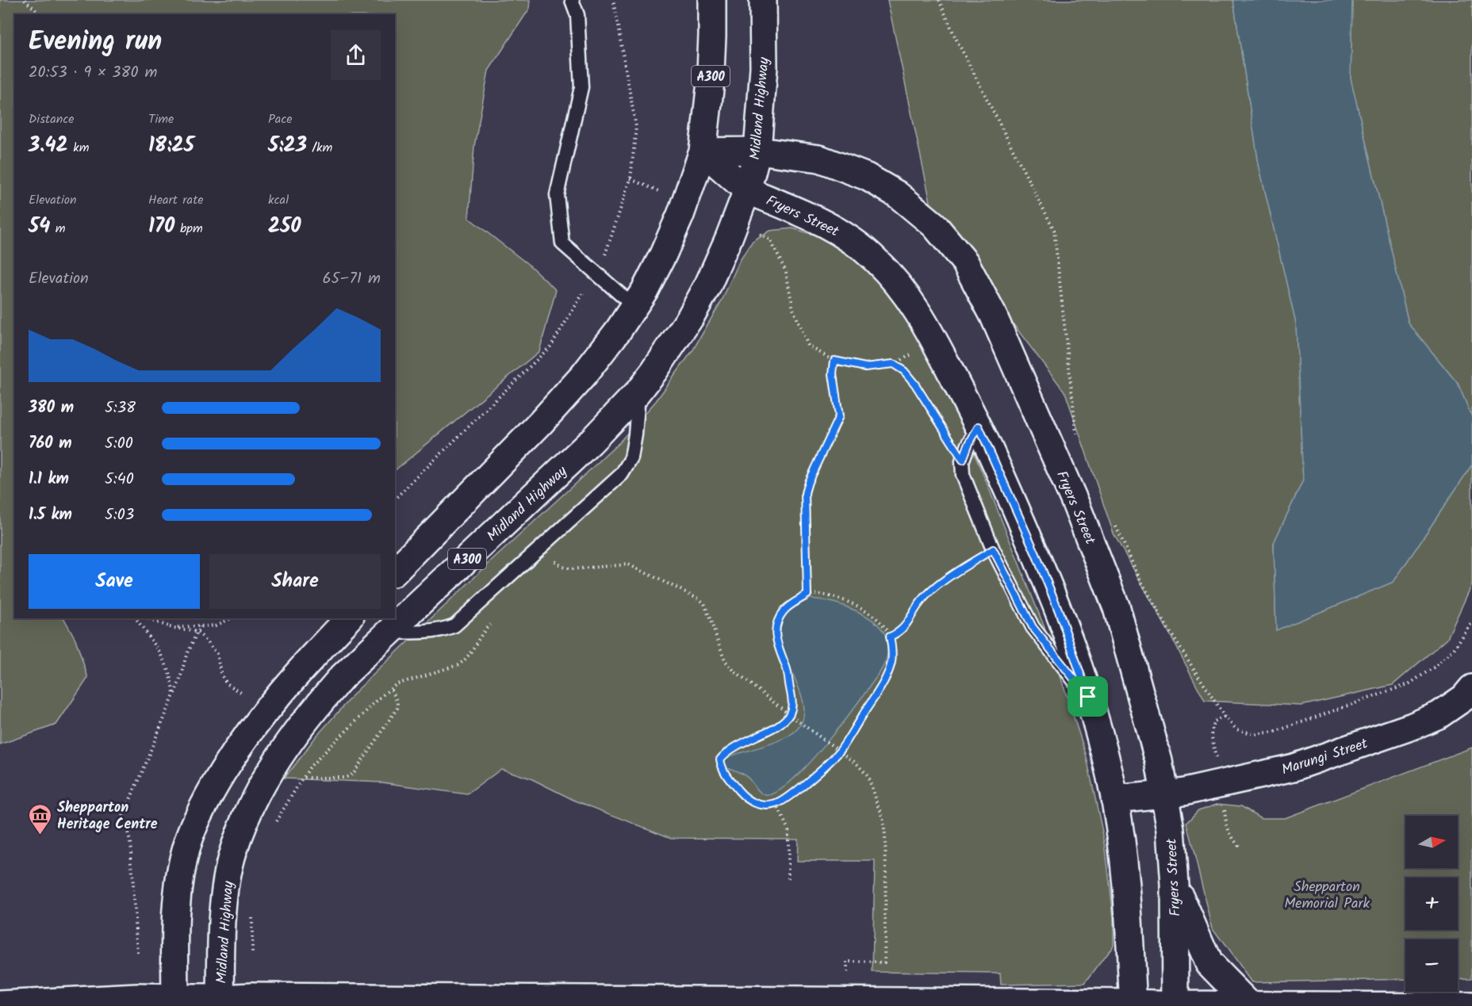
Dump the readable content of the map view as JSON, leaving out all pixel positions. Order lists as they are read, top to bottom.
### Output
{
  "streets": {
    "main road": [
      "A300",
      "Midland Highway",
      "Fryers Street",
      "Marungi Street"
    ]
  },
  "crossings": [
    ["A300", "Fryers Street"],
    ["Midland Highway", "Fryers Street"],
    ["Fryers Street", "Marungi Street"]
  ],
  "parks": ["Shepparton Memorial Park"],
  "places": {
    "museum": ["Shepparton Heritage Centre"]
  },
  "north": "right",
  "page": {
    "heading": ["Evening run", "20:53 · 9 × 380 m"],
    "stats": [
      ["Distance", "3.42 km"],
      ["Time", "18:25"],
      ["Pace", "5:23 /km"],
      ["Elevation", "54 m"],
      ["Heart rate", "170 bpm"],
      ["kcal", "250"]
    ],
    "chart": ["Elevation", "65–71 m"],
    "list": [
      {
        "name": "380 m",
        "note": "5:38"
      },
      {
        "name": "760 m",
        "note": "5:00"
      },
      {
        "name": "1.1 km",
        "note": "5:40"
      },
      {
        "name": "1.5 km",
        "note": "5:03"
      }
    ],
    "buttons": ["Save", "Share"],
    "map_buttons": ["+", "−"]
  }
}
